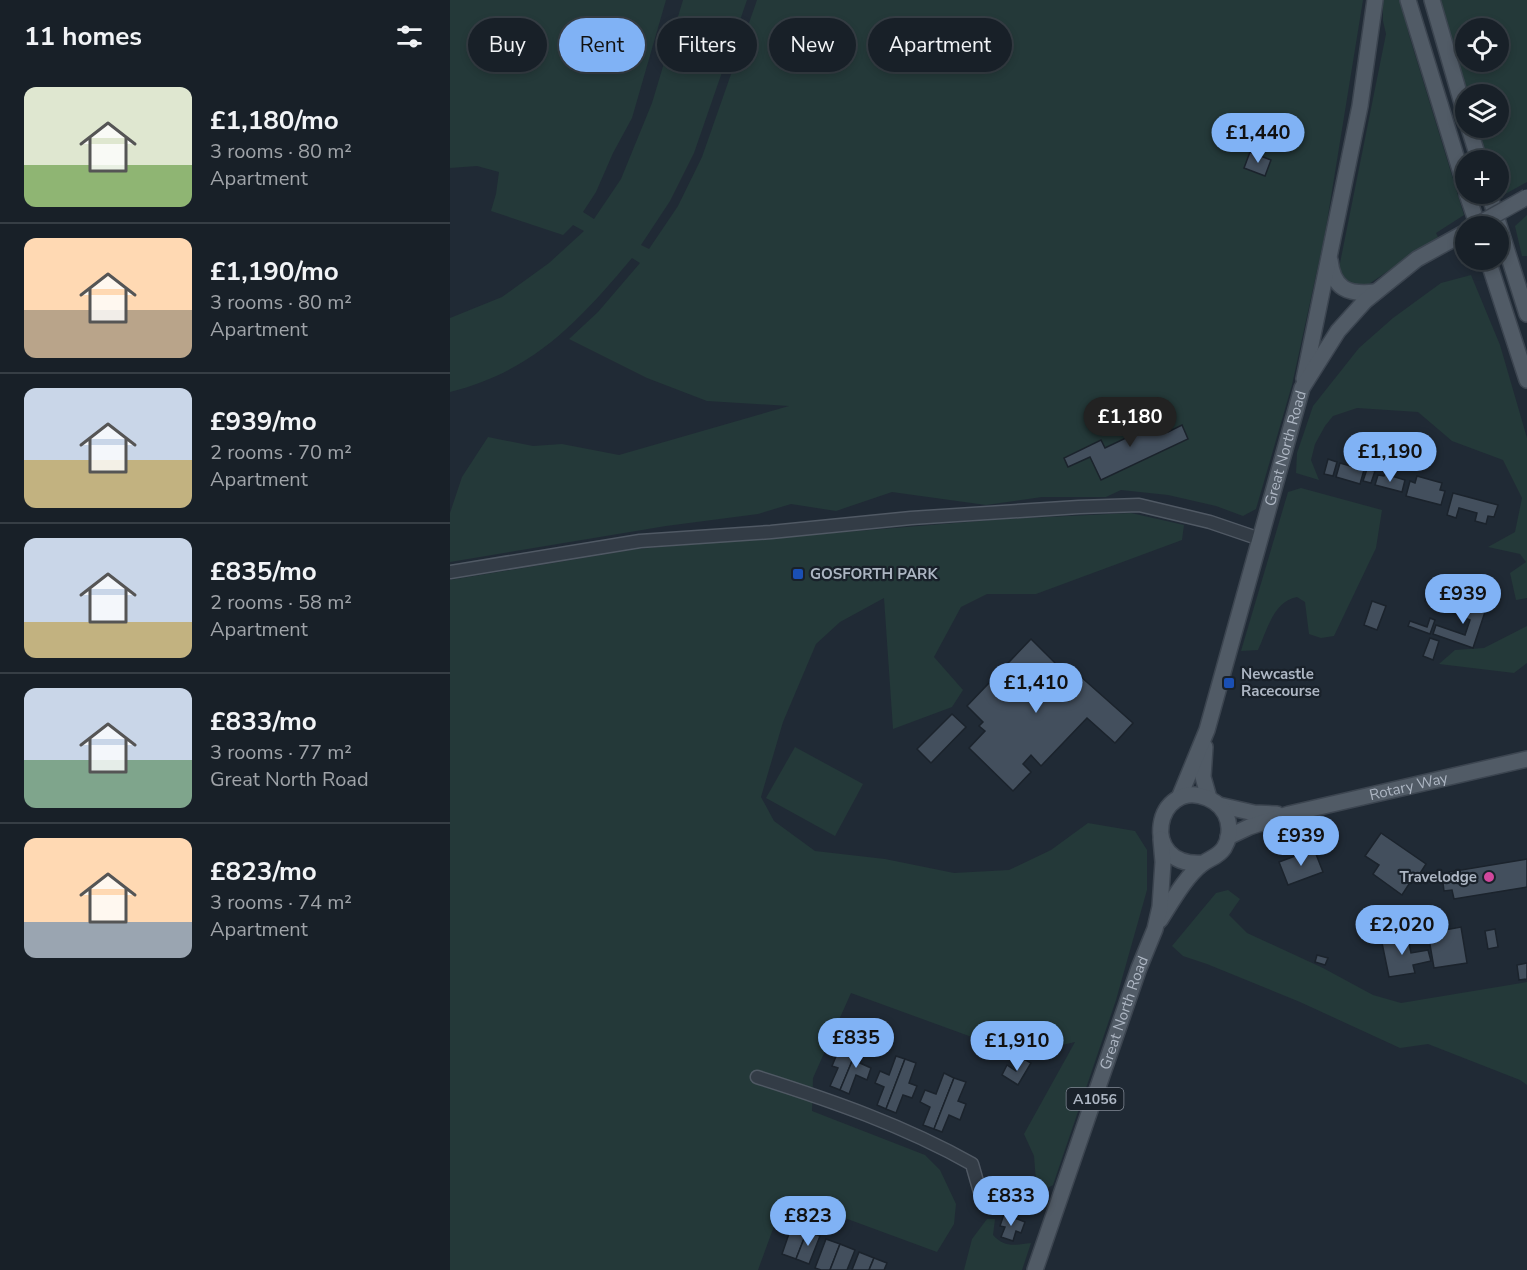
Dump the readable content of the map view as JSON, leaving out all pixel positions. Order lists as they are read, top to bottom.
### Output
{
  "streets": {
    "main road": ["Great North Road", "Rotary Way", "A1056"]
  },
  "crossings": [
    ["Great North Road", "Rotary Way"],
    ["Great North Road", "A1056"],
    ["Rotary Way", "A1056"]
  ],
  "places": {
    "transit": ["GOSFORTH PARK", "Newcastle Racecourse"],
    "other": ["Travelodge"]
  },
  "page": {
    "heading": "11 homes",
    "map_buttons": ["+", "−"],
    "chip": [
      "Buy",
      "Rent",
      "Filters",
      "New",
      "Apartment"
    ],
    "list": [
      {
        "name": "£1,180/mo",
        "note": "3 rooms · 80 m² · Apartment"
      },
      {
        "name": "£1,190/mo",
        "note": "3 rooms · 80 m² · Apartment"
      },
      {
        "name": "£939/mo",
        "note": "2 rooms · 70 m² · Apartment"
      },
      {
        "name": "£835/mo",
        "note": "2 rooms · 58 m² · Apartment"
      },
      {
        "name": "£833/mo",
        "note": "3 rooms · 77 m² · Great North Road"
      },
      {
        "name": "£823/mo",
        "note": "3 rooms · 74 m² · Apartment"
      }
    ],
    "price": [
      "£1,440",
      "£1,180",
      "£1,190",
      "£939",
      "£1,410",
      "£939",
      "£2,020",
      "£835",
      "£1,910",
      "£833",
      "£823"
    ]
  }
}
